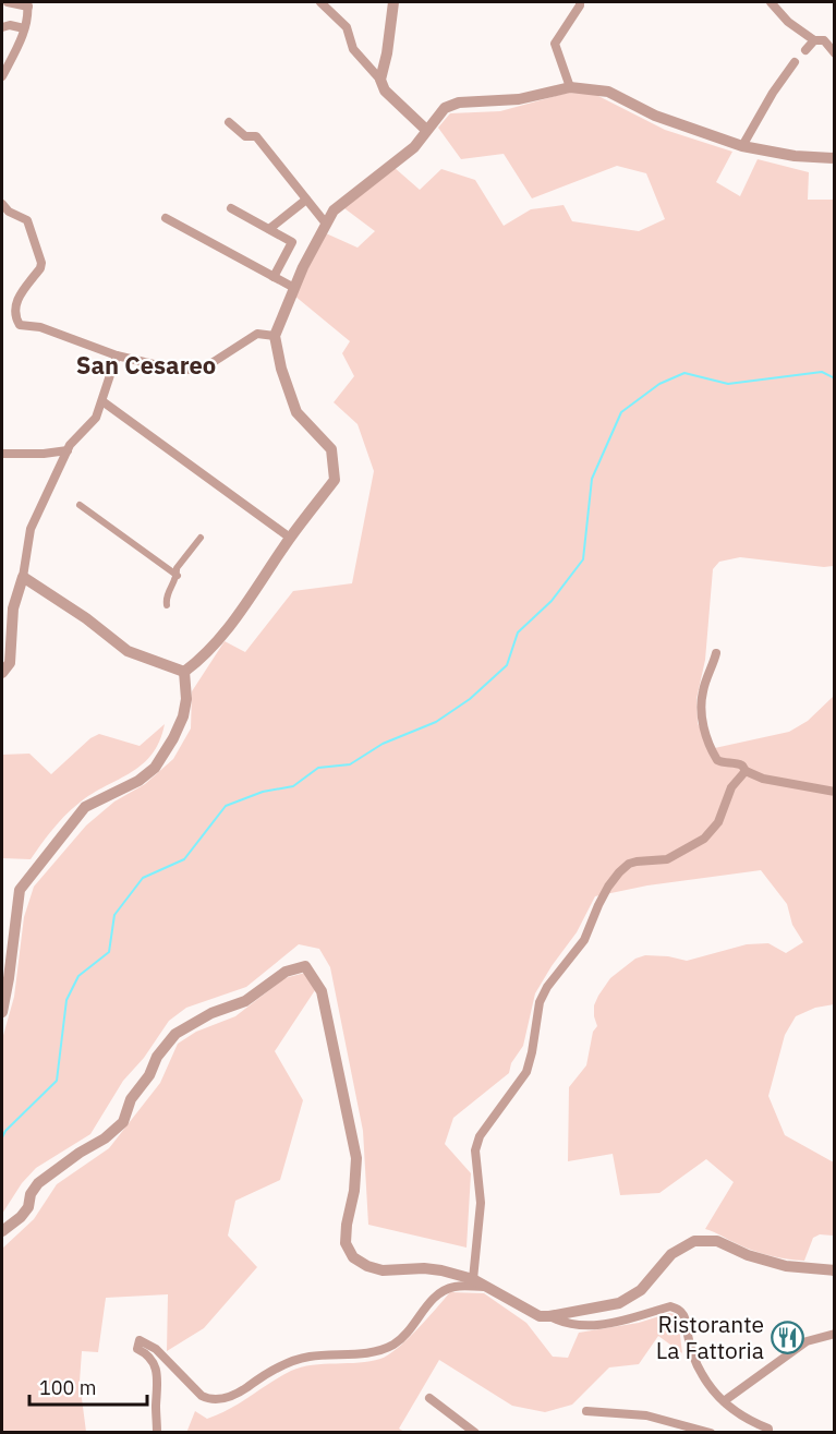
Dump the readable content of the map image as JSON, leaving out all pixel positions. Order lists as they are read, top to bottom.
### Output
{
  "districts": ["San Cesareo"],
  "places": {
    "restaurant": ["Ristorante La Fattoria"]
  },
  "scale_bar": "100 m"
}
